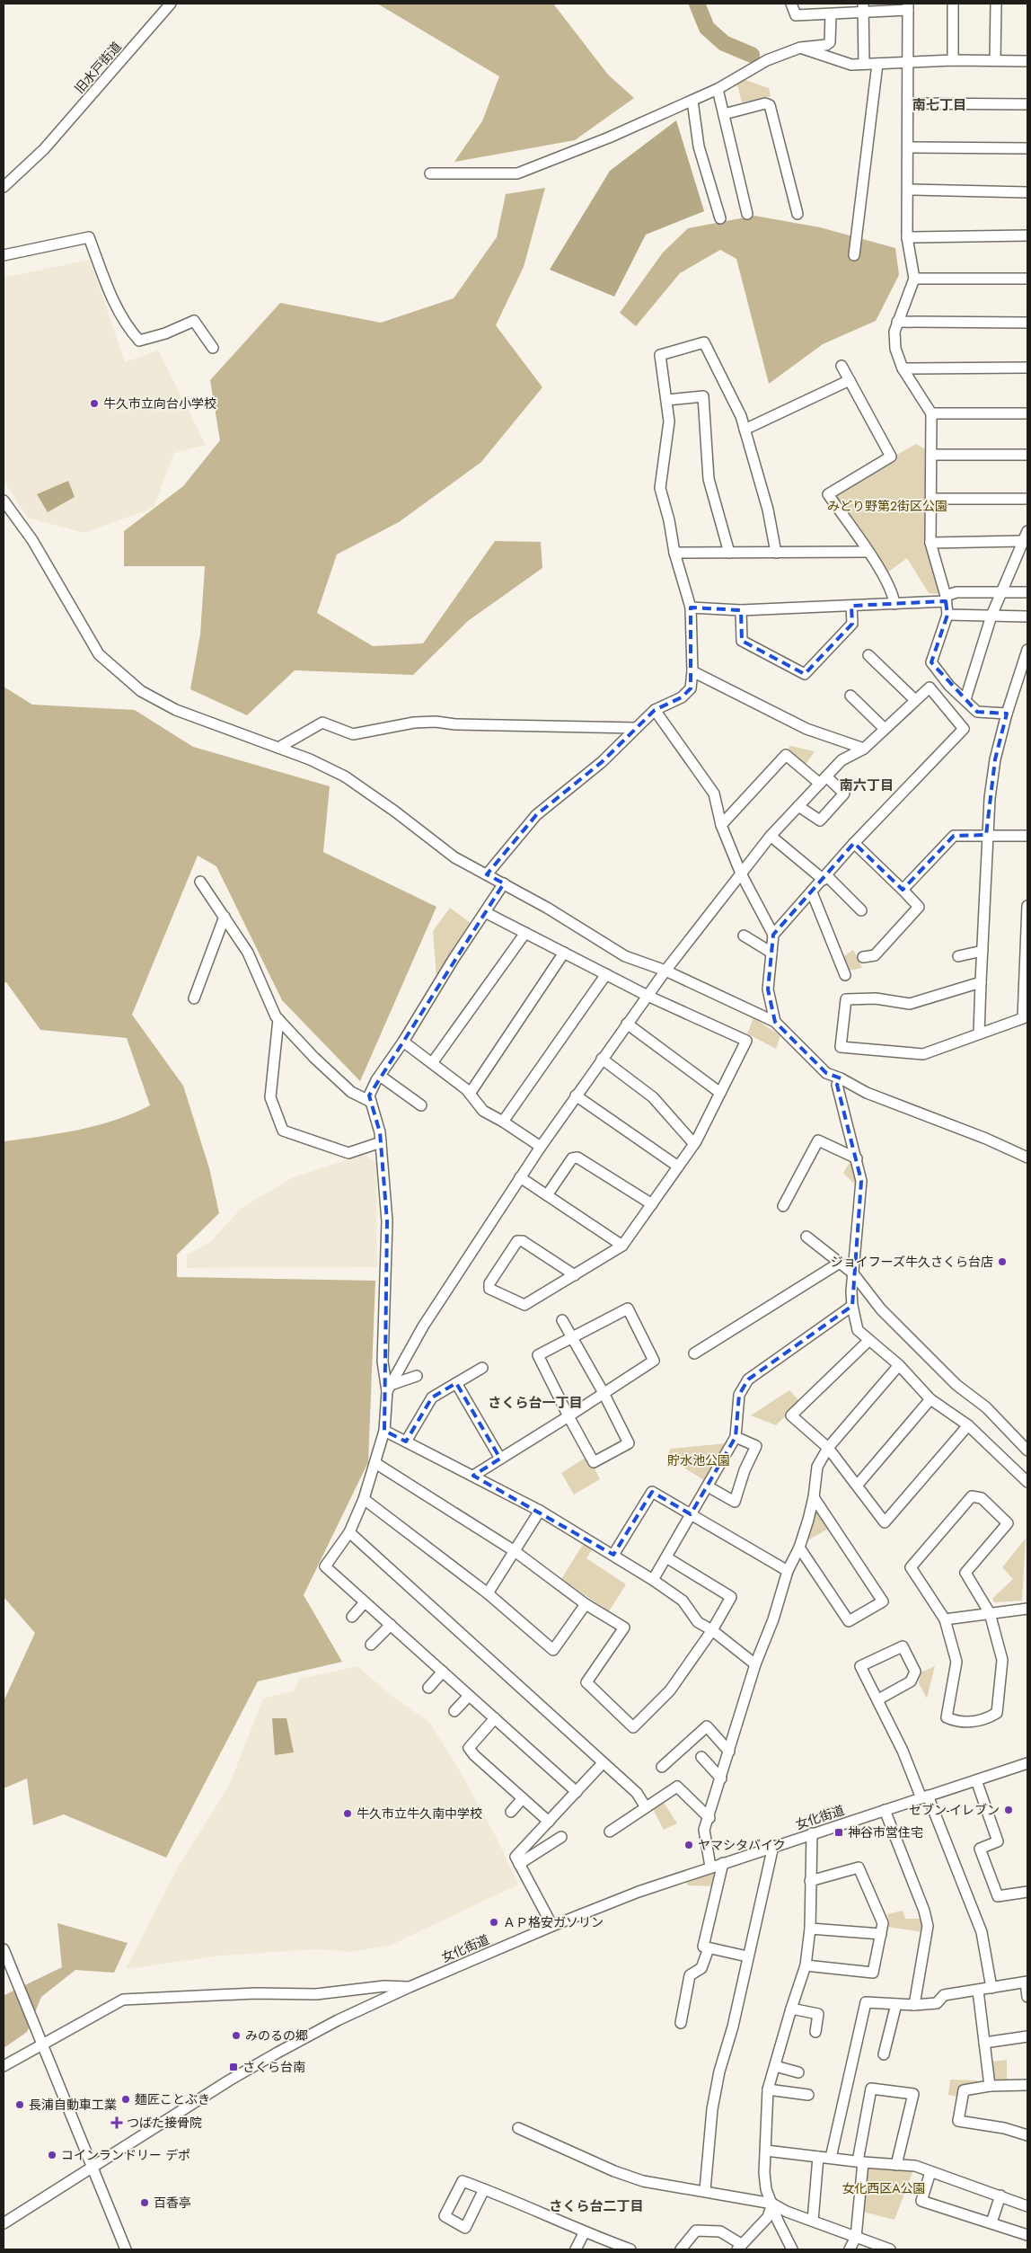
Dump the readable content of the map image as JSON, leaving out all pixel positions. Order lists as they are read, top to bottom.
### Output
{
  "streets": {
    "street": ["旧水戸街道", "女化街道"]
  },
  "districts": [
    "南七丁目",
    "南六丁目",
    "さくら台一丁目",
    "さくら台二丁目"
  ],
  "parks": ["みどり野第2街区公園", "貯水池公園", "女化西区A公園"],
  "places": {
    "other": [
      "牛久市立向台小学校",
      "ジョイフーズ牛久さくら台店",
      "セブン-イレブン",
      "牛久市立牛久南中学校",
      "ヤマシタバイク",
      "ＡＰ格安ガソリン",
      "みのるの郷",
      "麺匠ことぶき",
      "長浦自動車工業",
      "コインランドリー デポ",
      "百香亭"
    ],
    "transit": ["神谷市営住宅", "さくら台南"],
    "health": ["つばた接骨院"]
  }
}
